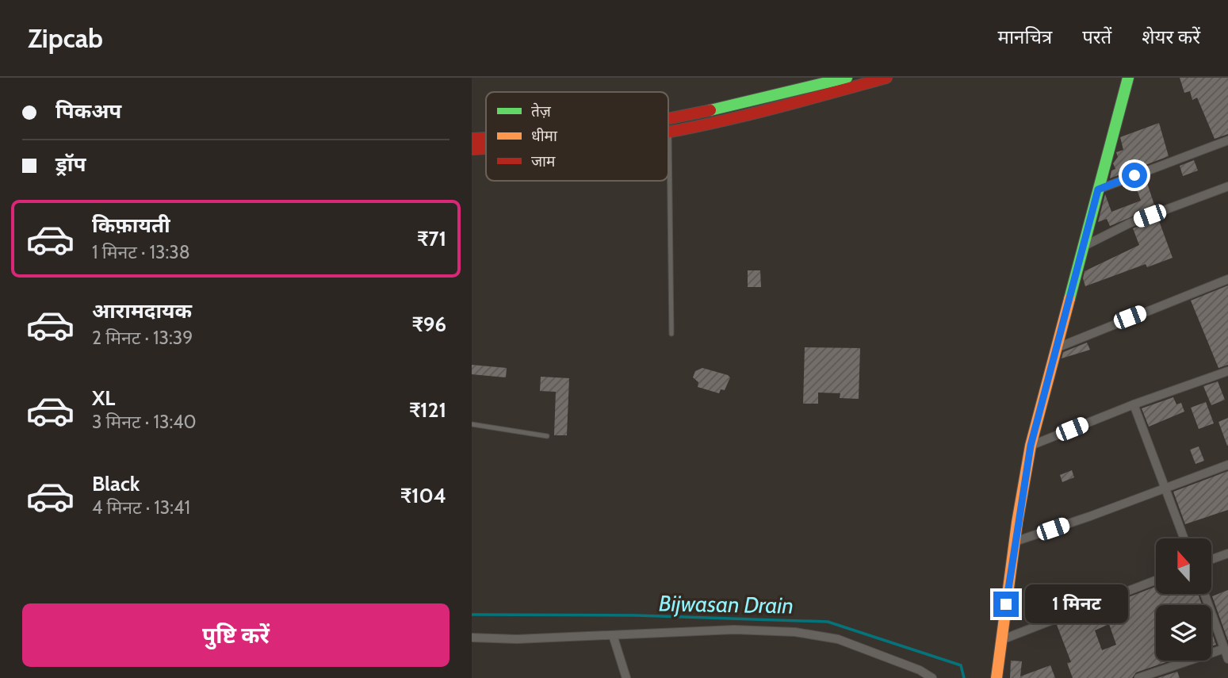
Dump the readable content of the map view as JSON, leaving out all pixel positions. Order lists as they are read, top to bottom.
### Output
{
  "water": ["Bijwasan Drain"],
  "legend": ["तेज़", "धीमा", "जाम"],
  "north": "top",
  "page": {
    "header": "Zipcab",
    "nav": ["मानचित्र", "परतें", "शेयर करें"],
    "banner": ["पिकअप", "ड्रॉप"],
    "list": [
      {
        "name": "किफ़ायती",
        "note": "1 मिनट · 13:38",
        "value": "₹71"
      },
      {
        "name": "आरामदायक",
        "note": "2 मिनट · 13:39",
        "value": "₹96"
      },
      {
        "name": "XL",
        "note": "3 मिनट · 13:40",
        "value": "₹121"
      },
      {
        "name": "Black",
        "note": "4 मिनट · 13:41",
        "value": "₹104"
      }
    ],
    "bubble": "1 मिनट",
    "buttons": "पुष्टि करें"
  }
}
